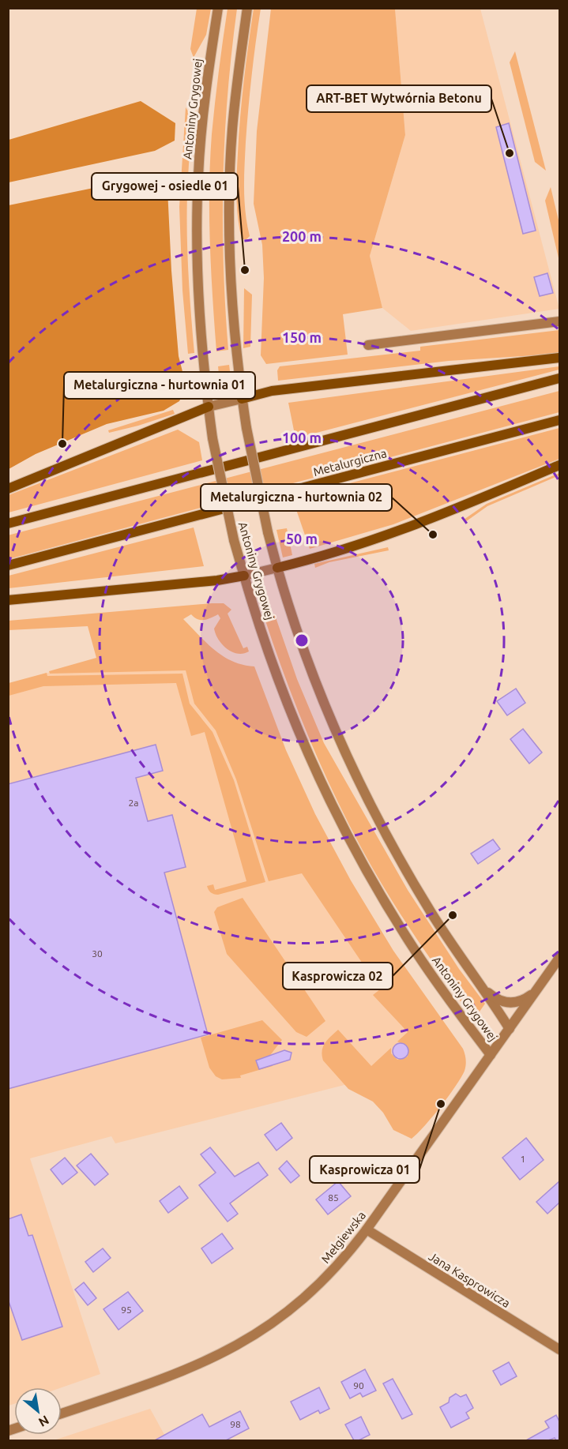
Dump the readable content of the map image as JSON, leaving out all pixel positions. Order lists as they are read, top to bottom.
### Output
{
  "streets": {
    "main road": ["Metalurgiczna"],
    "street": ["Antoniny Grygowej", "Mełgiewska", "Jana Kasprowicza"]
  },
  "crossings": [
    ["Antoniny Grygowej", "Mełgiewska"],
    ["Mełgiewska", "Jana Kasprowicza"]
  ],
  "places": [
    "ART-BET Wytwórnia Betonu",
    "Grygowej - osiedle 01",
    "Metalurgiczna - hurtownia 01",
    "Metalurgiczna - hurtownia 02",
    "Kasprowicza 02",
    "Kasprowicza 01"
  ],
  "house_numbers": [
    "2a",
    "30",
    "1",
    "85",
    "95",
    "90",
    "98"
  ],
  "north": "bottom right",
  "rings": [
    "200 m",
    "150 m",
    "100 m",
    "50 m"
  ]
}
